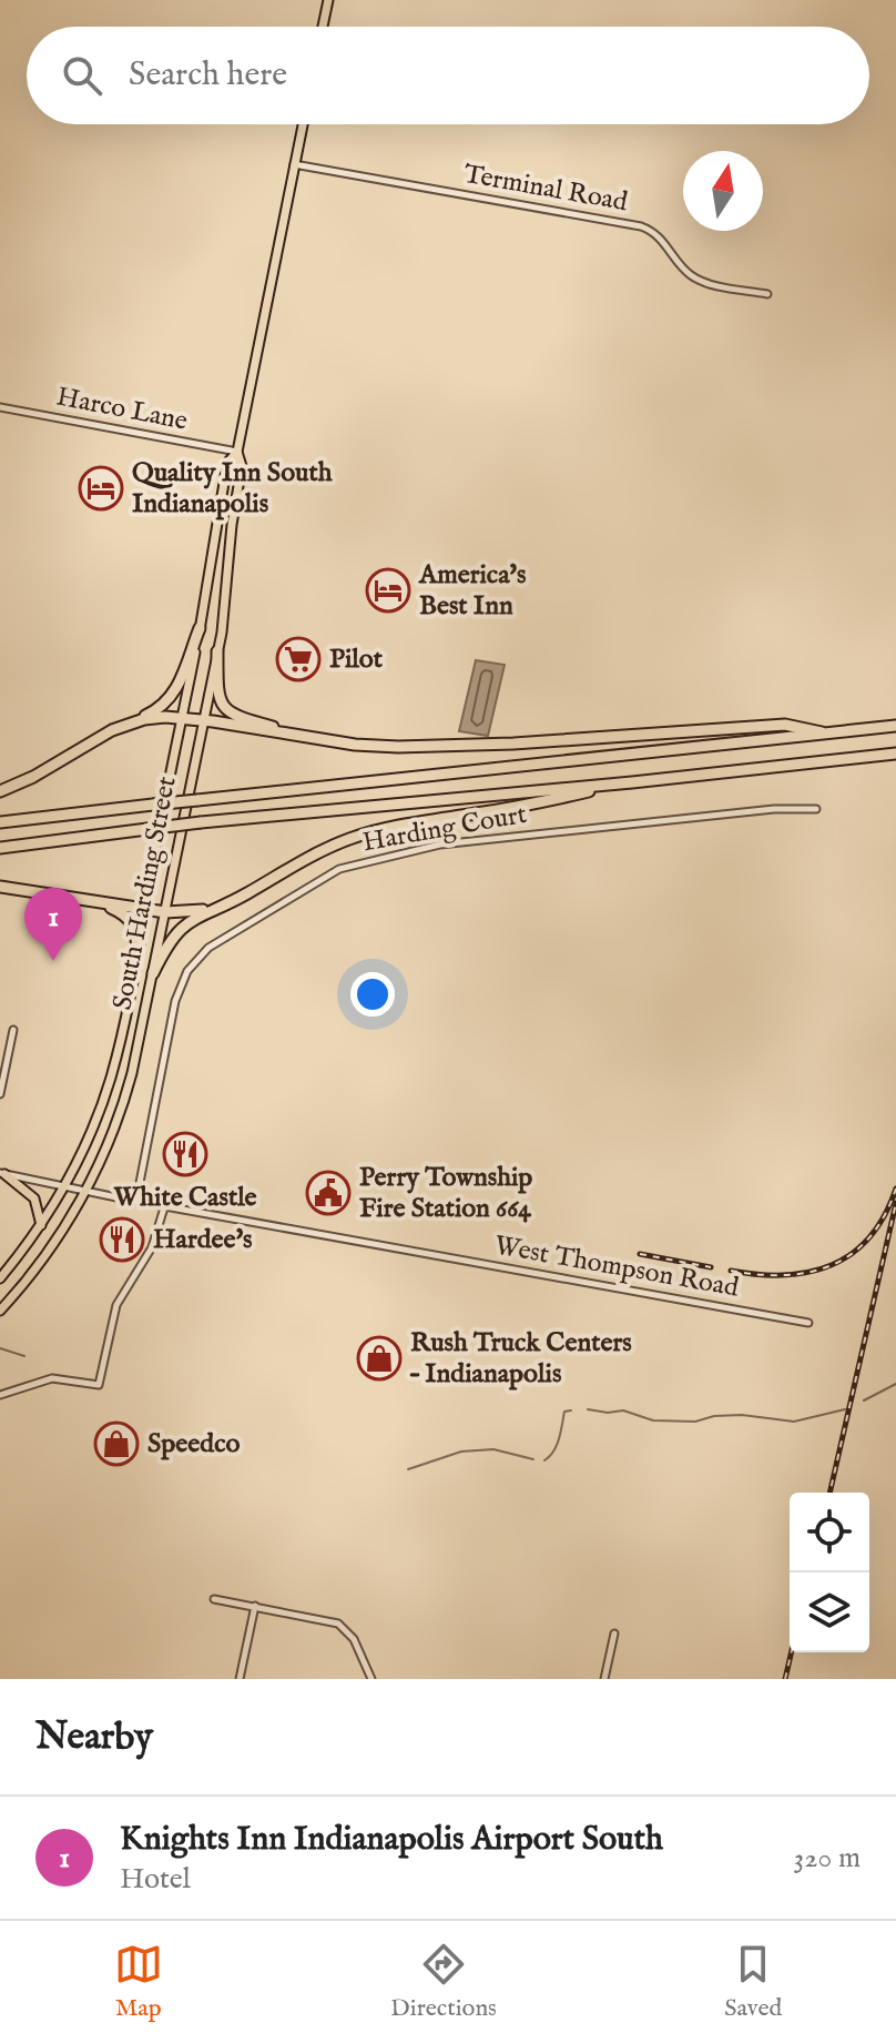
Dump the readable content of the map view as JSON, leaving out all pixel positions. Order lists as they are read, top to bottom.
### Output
{
  "streets": {
    "main road": ["South Harding Street"],
    "street": [
      "Terminal Road",
      "Harco Lane",
      "Harding Court",
      "West Thompson Road"
    ]
  },
  "crossings": [
    ["Terminal Road", "South Harding Street"],
    ["Harco Lane", "South Harding Street"],
    ["Harding Court", "West Thompson Road"],
    ["South Harding Street", "West Thompson Road"]
  ],
  "places": {
    "hotel": ["Quality Inn South Indianapolis", "America's Best Inn"],
    "supermarket": ["Pilot"],
    "restaurant": ["White Castle", "Hardee's"],
    "public building": ["Perry Township Fire Station 664"],
    "shop": ["Rush Truck Centers – Indianapolis", "Speedco"]
  },
  "north": "top",
  "page": {
    "search": "Search here",
    "pins": "1",
    "heading": "Nearby",
    "list": [
      {
        "mark": "1",
        "name": "Knights Inn Indianapolis Airport South",
        "note": "Hotel",
        "value": "320 m"
      }
    ],
    "nav": ["Map", "Directions", "Saved"]
  }
}
